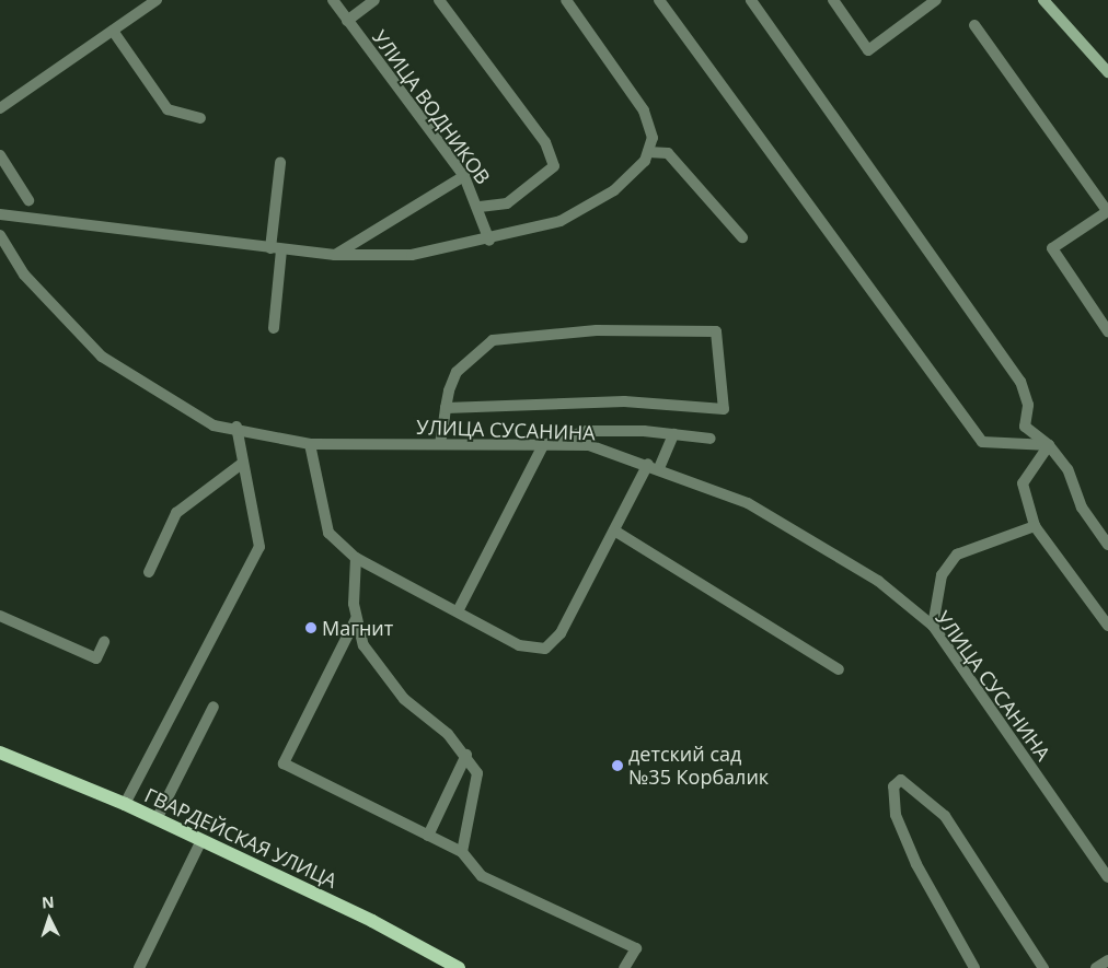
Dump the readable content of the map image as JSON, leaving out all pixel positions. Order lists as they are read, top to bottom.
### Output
{
  "streets": {
    "main road": ["ГВАРДЕЙСКАЯ УЛИЦА"],
    "street": ["УЛИЦА ВОДНИКОВ", "УЛИЦА СУСАНИНА"]
  },
  "places": ["Магнит", "детский сад №35 Корбалик"],
  "north": "top"
}
